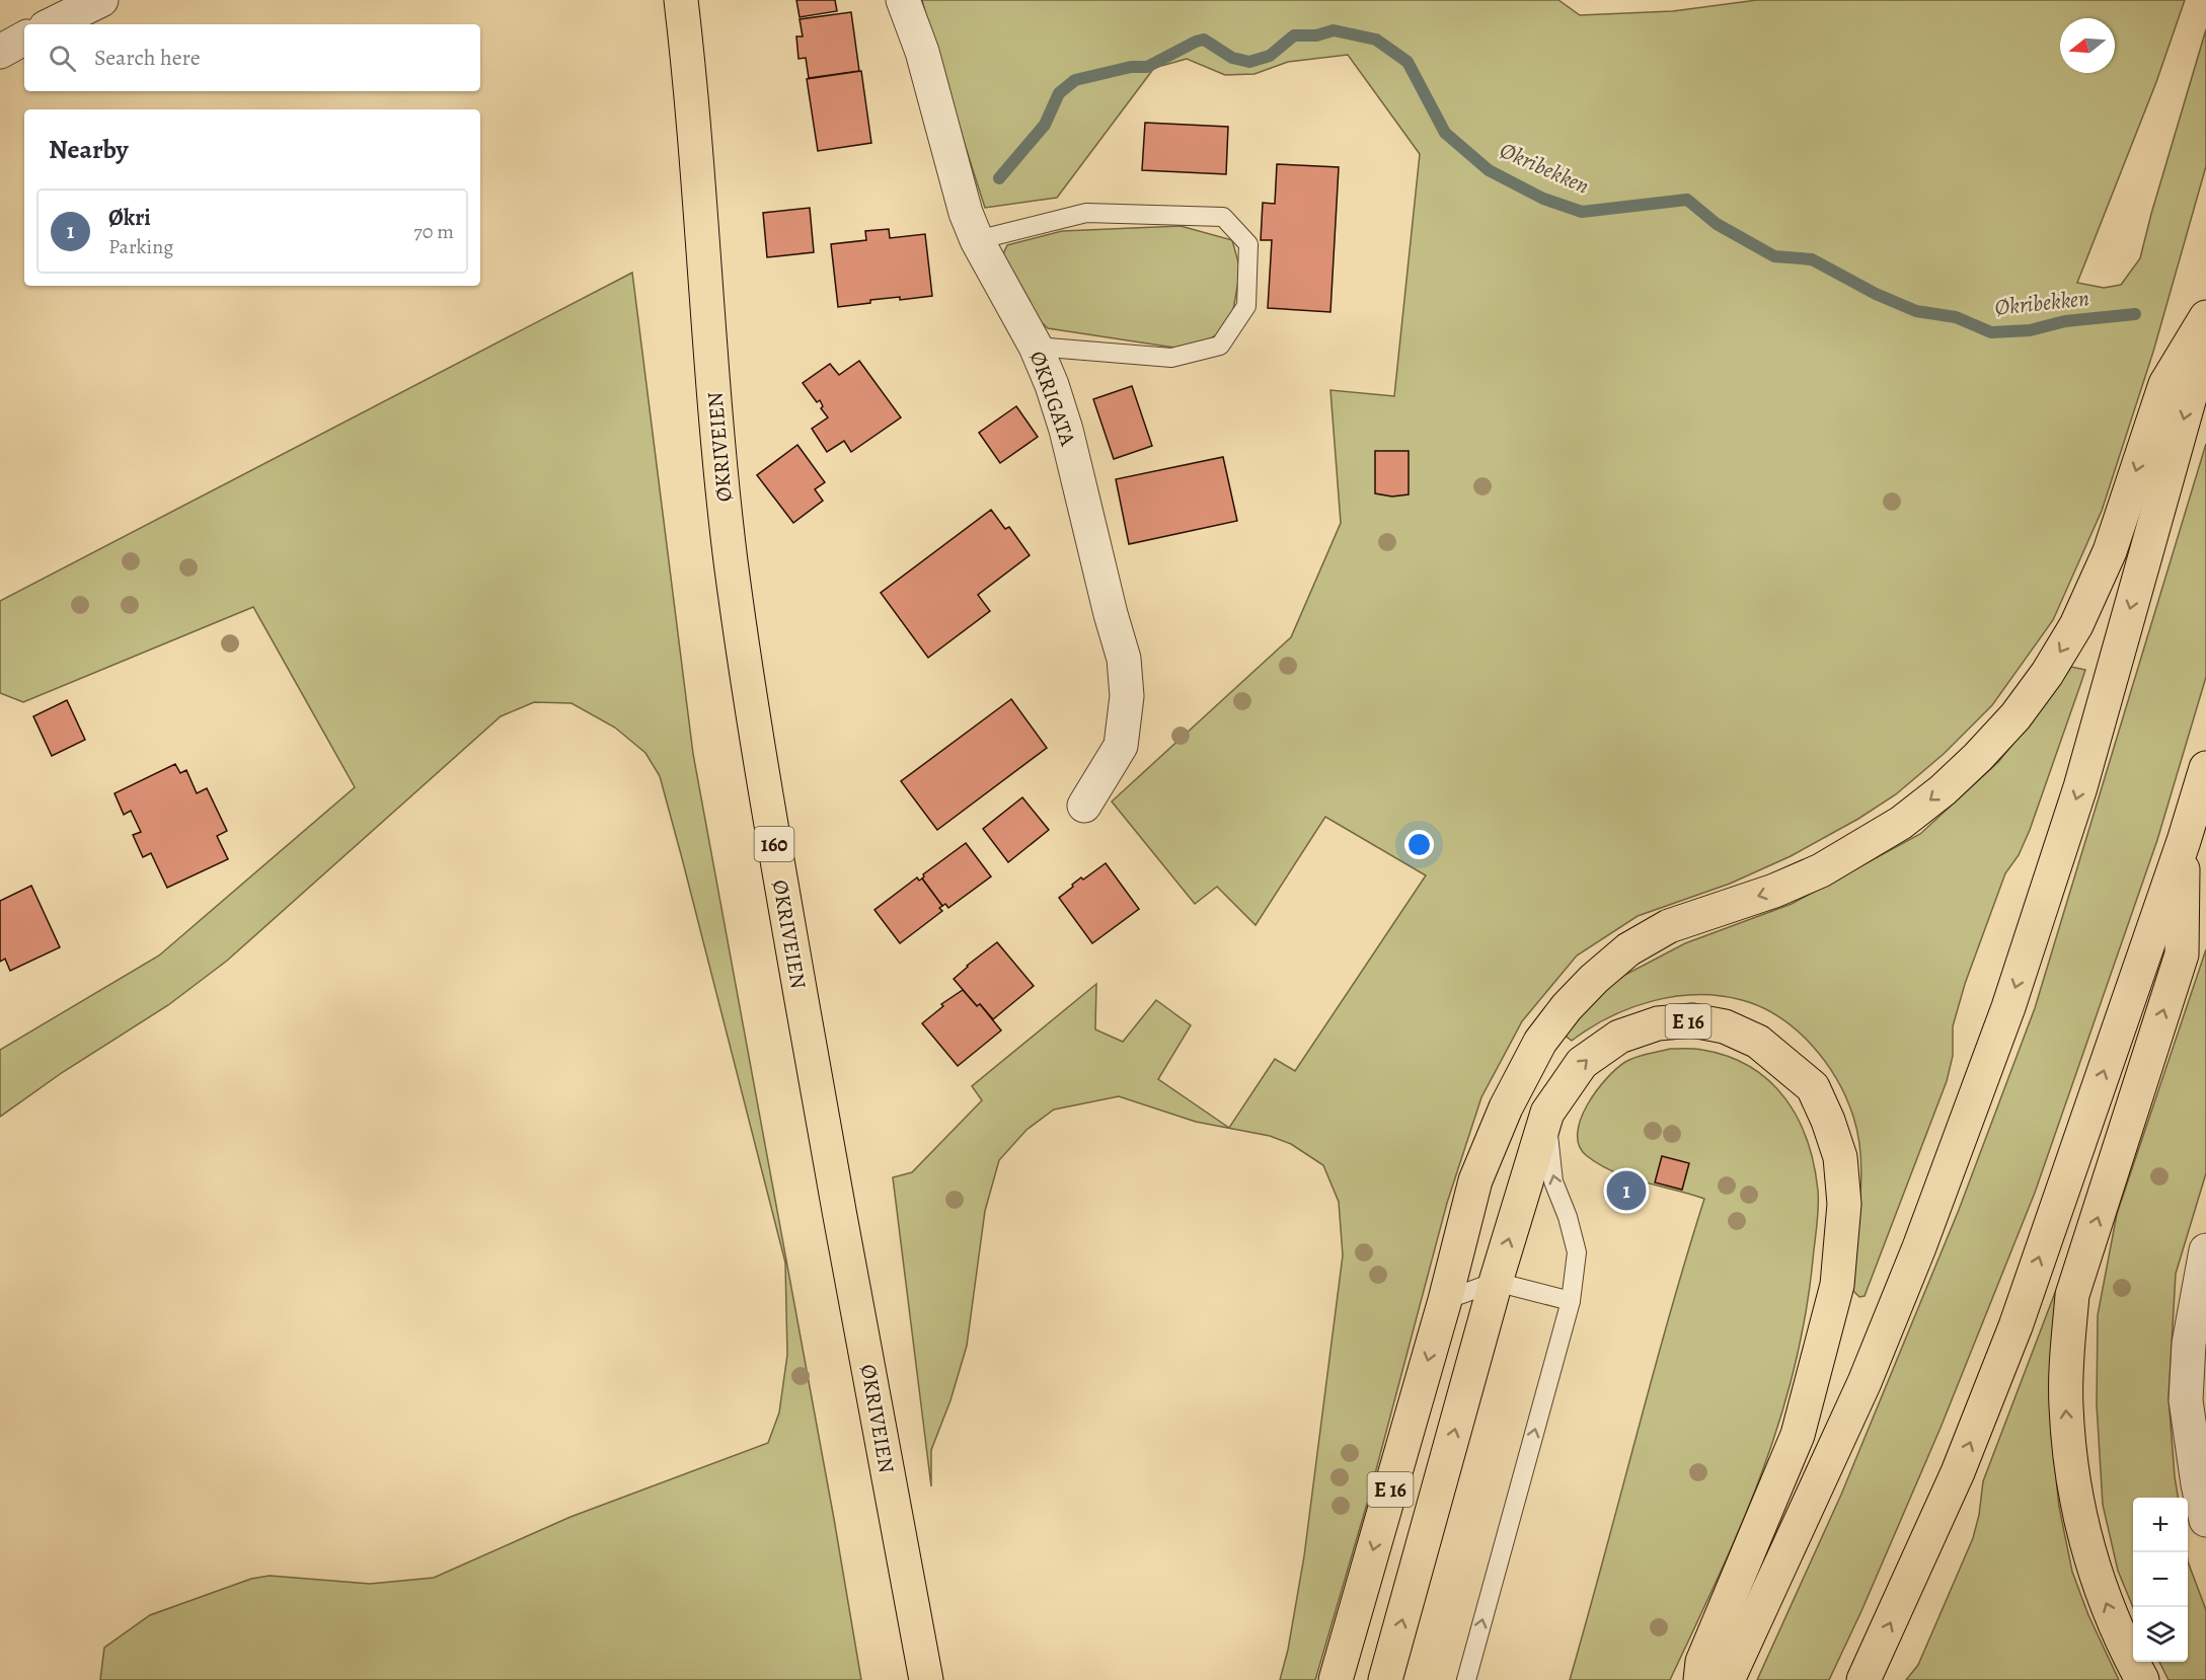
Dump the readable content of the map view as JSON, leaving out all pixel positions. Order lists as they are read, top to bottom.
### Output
{
  "streets": {
    "main road": ["ØKRIVEIEN", "160", "E 16"],
    "street": ["ØKRIGATA"]
  },
  "water": ["Økribekken"],
  "north": "left",
  "page": {
    "search": "Search here",
    "heading": "Nearby",
    "list": [
      {
        "mark": "1",
        "name": "Økri",
        "note": "Parking",
        "value": "70 m"
      }
    ],
    "pins": "1",
    "map_buttons": ["+", "−"]
  }
}
